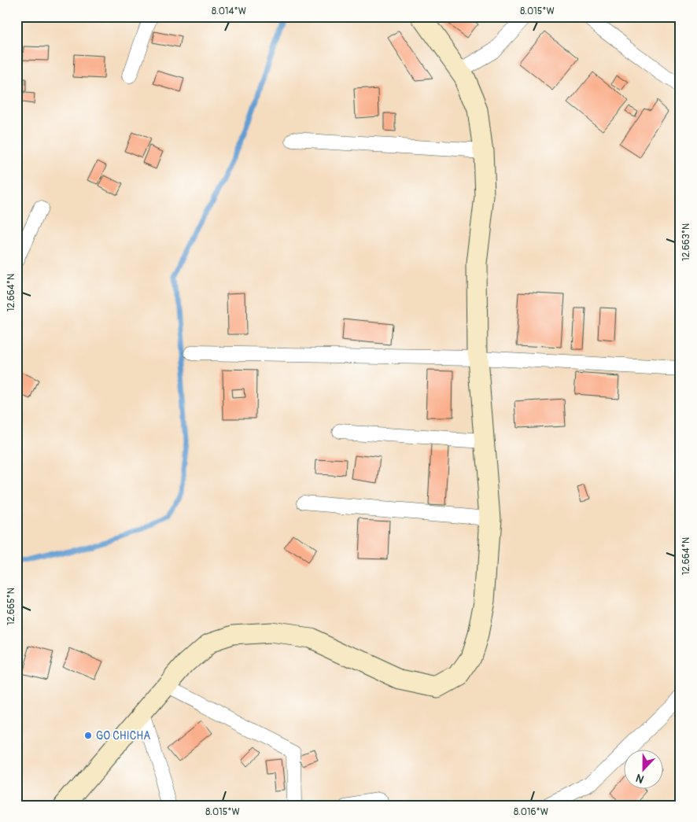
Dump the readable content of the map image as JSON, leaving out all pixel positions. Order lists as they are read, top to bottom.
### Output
{
  "places": ["GO CHICHA"],
  "north": "bottom",
  "coordinates": [
    "8.014°W",
    "8.015°W",
    "12.663°N",
    "12.664°N",
    "12.665°N",
    "8.016°W"
  ]
}
